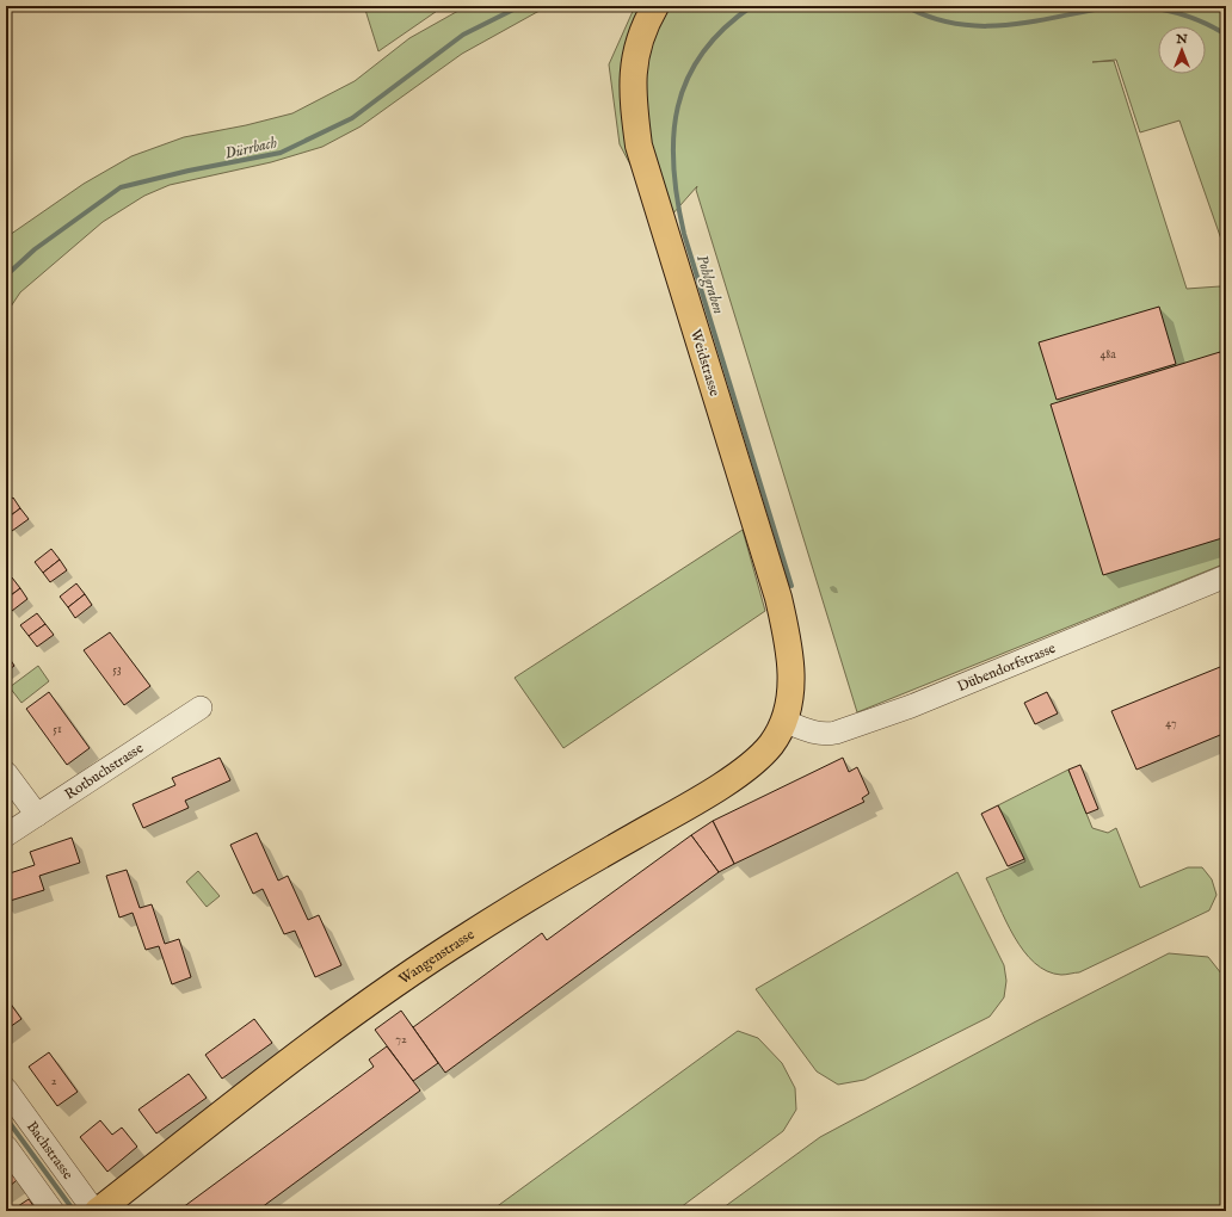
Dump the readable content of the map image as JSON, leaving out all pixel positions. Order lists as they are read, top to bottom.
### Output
{
  "streets": {
    "main road": ["Weidstrasse", "Wangenstrasse"],
    "street": ["Dübendorfstrasse", "Rotbuchstrasse", "Bachstrasse"]
  },
  "crossings": [
    ["Weidstrasse", "Dübendorfstrasse"],
    ["Weidstrasse", "Wangenstrasse"],
    ["Dübendorfstrasse", "Wangenstrasse"]
  ],
  "water": ["Dürrbach", "Pohlgraben"],
  "house_numbers": [
    "48a",
    "53",
    "47",
    "51",
    "72",
    "2"
  ],
  "north": "top"
}
